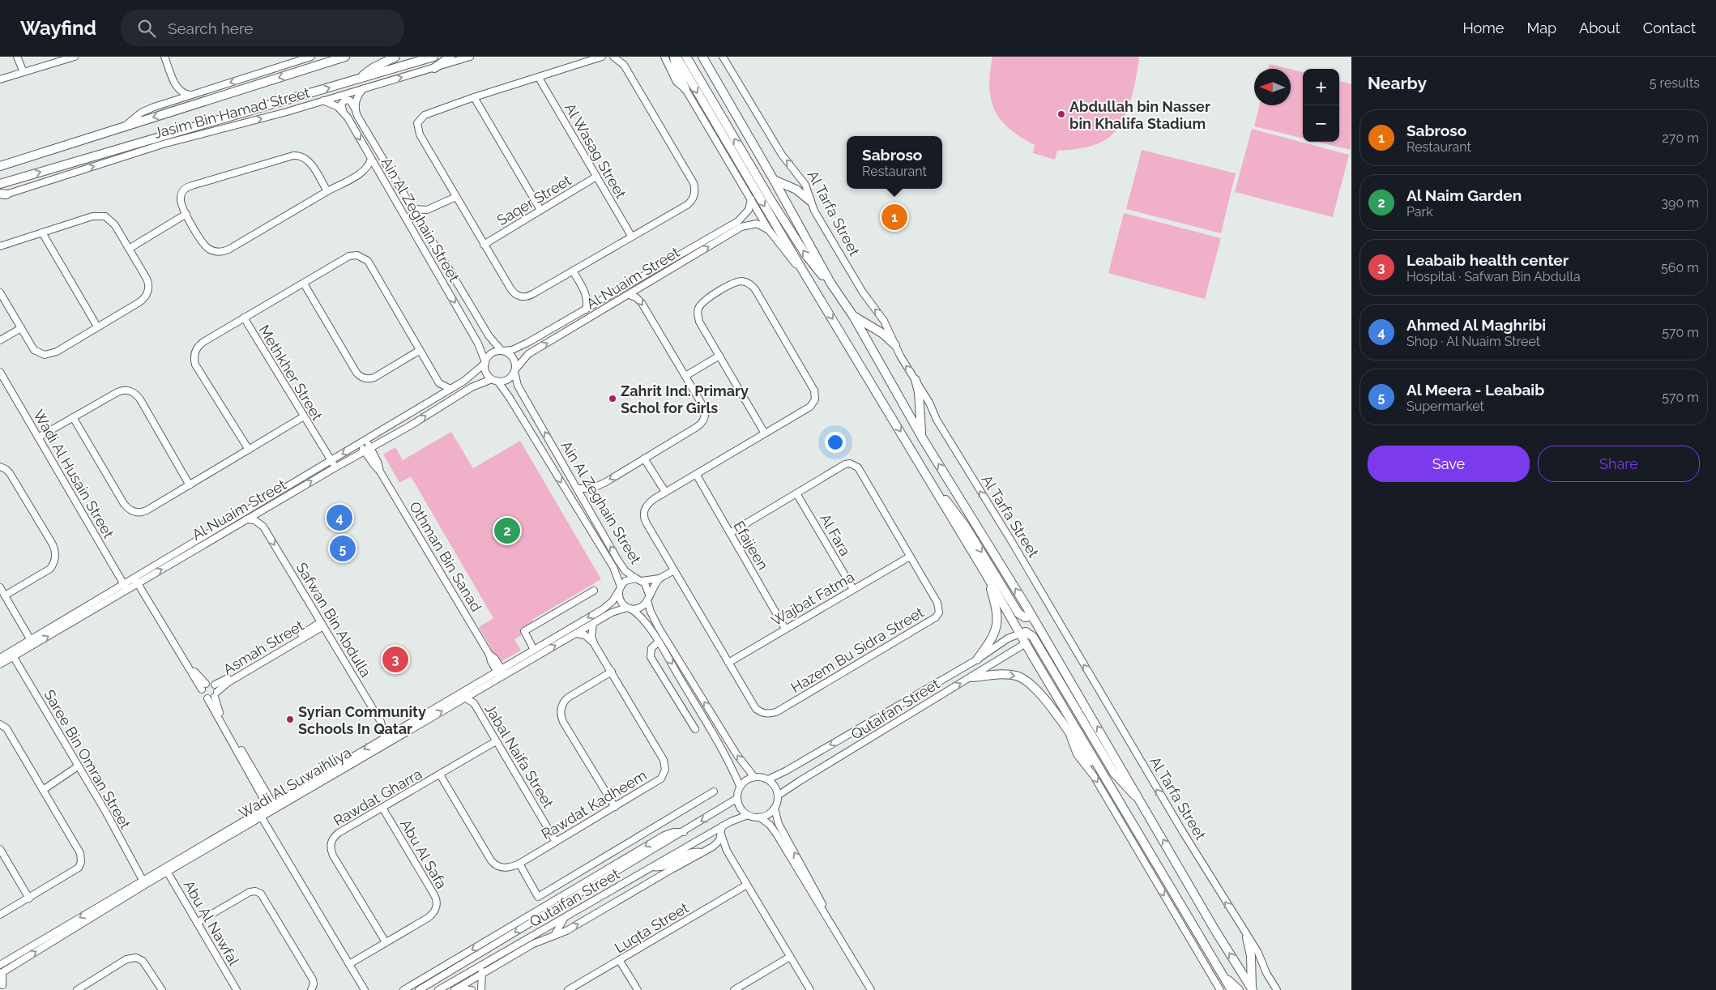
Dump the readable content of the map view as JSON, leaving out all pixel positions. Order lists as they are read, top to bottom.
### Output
{
  "streets": {
    "main road": ["Jasim Bin Hamad Street"],
    "street": [
      "Al Wasag Street",
      "Saqer Street",
      "Al Tarfa Street",
      "Ain Al Zeghain Street",
      "Al Nuaim Street",
      "Methkher Street",
      "Wadi Al Husain Street",
      "Al Fara",
      "Efaijeen",
      "Othman Bin Sanad",
      "Wajbat Fatma",
      "Safwan Bin Abdulla",
      "Asmah Street",
      "Hazem Bu Sidra Street",
      "Qutaifan Street",
      "Jabal Naifa Street",
      "Saree Bin Omran Street",
      "Wadi Al Suwaihliya",
      "Rawdat Gharra",
      "Rawdat Kadheem",
      "Abu Al Safa",
      "Abu Al Nawfal",
      "Luqta Street"
    ]
  },
  "crossings": [
    ["Jasim Bin Hamad Street", "Ain Al Zeghain Street"],
    ["Al Wasag Street", "Saqer Street"],
    ["Ain Al Zeghain Street", "Al Nuaim Street"],
    ["Ain Al Zeghain Street", "Wadi Al Suwaihliya"],
    ["Al Nuaim Street", "Methkher Street"],
    ["Al Nuaim Street", "Wadi Al Husain Street"],
    ["Al Nuaim Street", "Othman Bin Sanad"],
    ["Al Nuaim Street", "Safwan Bin Abdulla"],
    ["Al Nuaim Street", "Saree Bin Omran Street"],
    ["Al Fara", "Wajbat Fatma"],
    ["Al Fara", "Hazem Bu Sidra Street"],
    ["Efaijeen", "Wajbat Fatma"],
    ["Efaijeen", "Hazem Bu Sidra Street"],
    ["Othman Bin Sanad", "Wadi Al Suwaihliya"],
    ["Wajbat Fatma", "Hazem Bu Sidra Street"],
    ["Safwan Bin Abdulla", "Asmah Street"],
    ["Safwan Bin Abdulla", "Wadi Al Suwaihliya"],
    ["Jabal Naifa Street", "Wadi Al Suwaihliya"],
    ["Jabal Naifa Street", "Rawdat Gharra"],
    ["Jabal Naifa Street", "Rawdat Kadheem"],
    ["Saree Bin Omran Street", "Wadi Al Suwaihliya"],
    ["Wadi Al Suwaihliya", "Rawdat Kadheem"],
    ["Wadi Al Suwaihliya", "Abu Al Nawfal"],
    ["Rawdat Gharra", "Rawdat Kadheem"],
    ["Rawdat Gharra", "Abu Al Safa"]
  ],
  "one_way": ["Safwan Bin Abdulla"],
  "places": ["Abdullah bin Nasser bin Khalifa Stadium", "Zahrit Ind. Primary Schol for Girls", "Syrian Community Schools In Qatar"],
  "north": "left",
  "page": {
    "header": "Wayfind",
    "search": "Search here",
    "nav": [
      "Home",
      "Map",
      "About",
      "Contact"
    ],
    "heading": ["Nearby", "5 results"],
    "map_buttons": ["+", "−"],
    "list": [
      {
        "mark": "1",
        "name": "Sabroso",
        "note": "Restaurant",
        "value": "270 m"
      },
      {
        "mark": "2",
        "name": "Al Naim Garden",
        "note": "Park",
        "value": "390 m"
      },
      {
        "mark": "3",
        "name": "Leabaib health center",
        "note": "Hospital · Safwan Bin Abdulla",
        "value": "560 m"
      },
      {
        "mark": "4",
        "name": "Ahmed Al Maghribi",
        "note": "Shop · Al Nuaim Street",
        "value": "570 m"
      },
      {
        "mark": "5",
        "name": "Al Meera - Leabaib",
        "note": "Supermarket",
        "value": "570 m"
      }
    ],
    "popup": ["Sabroso", "Restaurant"],
    "pins": [
      "1",
      "4",
      "2",
      "5",
      "3"
    ],
    "buttons": ["Save", "Share"]
  }
}
